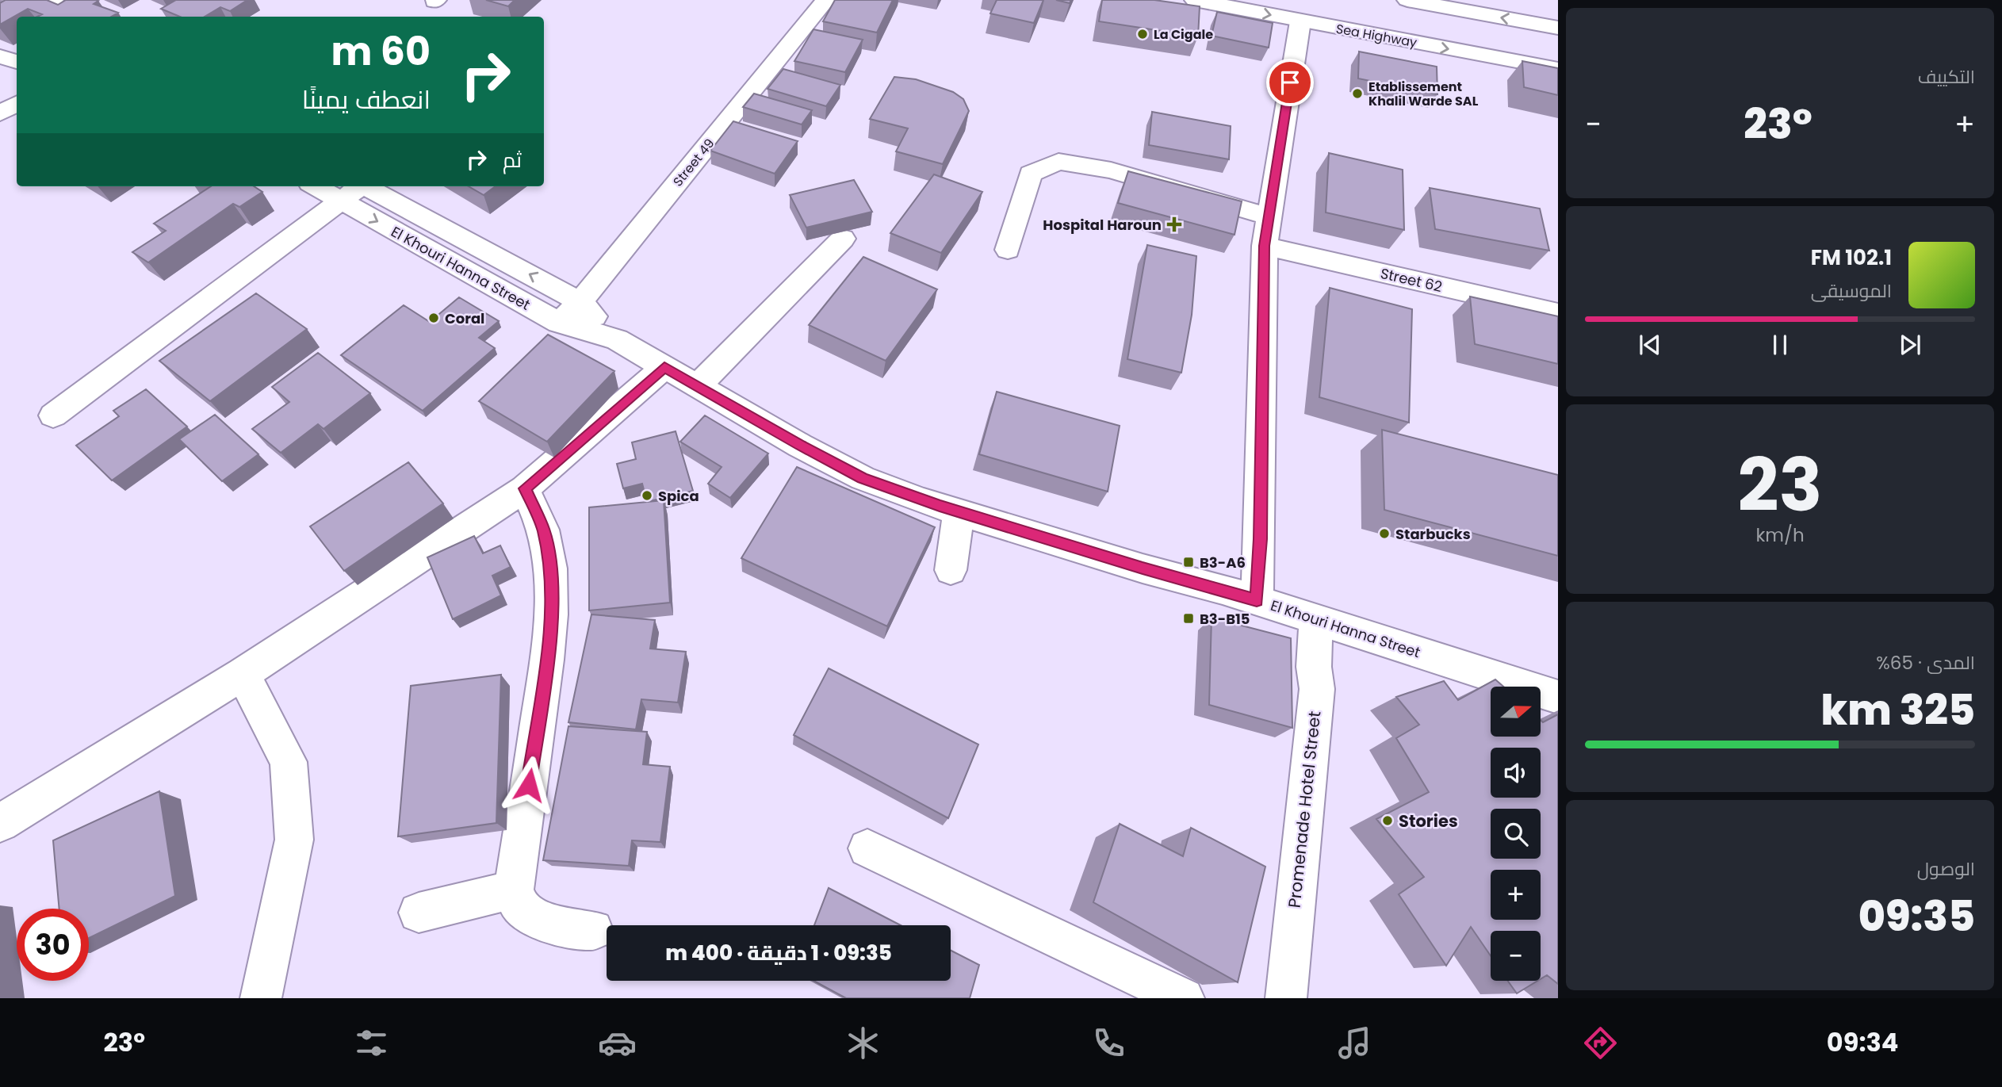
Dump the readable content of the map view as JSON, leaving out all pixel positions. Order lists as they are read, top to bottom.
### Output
{
  "streets": {
    "main road": [
      "Sea Highway",
      "Street 49",
      "El Khouri Hanna Street",
      "Street 62",
      "Promenade Hotel Street"
    ]
  },
  "crossings": [
    ["Street 49", "El Khouri Hanna Street"],
    ["El Khouri Hanna Street", "Promenade Hotel Street"]
  ],
  "places": {
    "other": [
      "La Cigale",
      "Etablissement Khalil Warde SAL",
      "Coral",
      "Spica",
      "Starbucks",
      "Stories"
    ],
    "health": ["Hospital Haroun"],
    "transit": ["B3-A6", "B3-B15"]
  },
  "north": "right",
  "page": {
    "tile": [
      "التكييف",
      ["23", "km/h"],
      ["المدى · 65%", "325 km"],
      ["الوصول", "09:35"]
    ],
    "turn": ["60 m", "انعطف يمينًا"],
    "heat": ["−", "23°", "+"],
    "then": "ثم",
    "song": ["102.1 FM", "الموسيقى"],
    "map_buttons": ["+", "−"],
    "limit": "30",
    "trip": "09:35 · 1 دقيقة · 400 m",
    "tabs": ["09:34", "23°"]
  }
}
